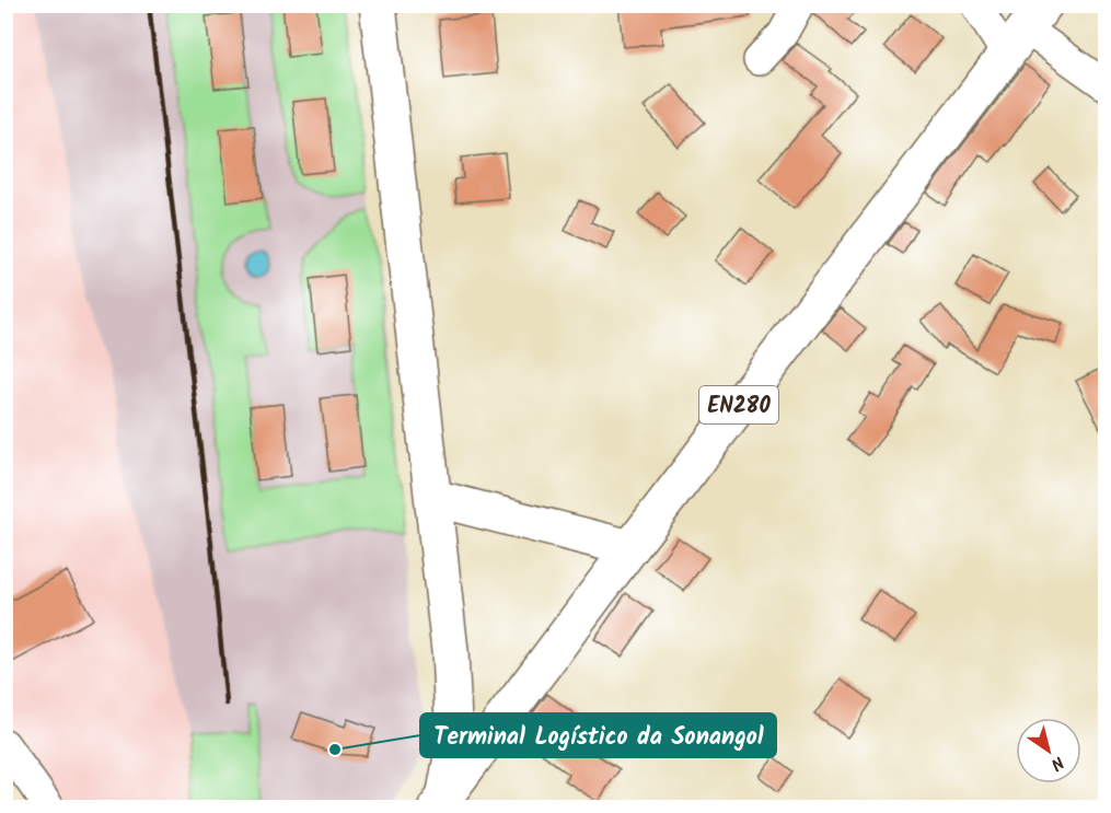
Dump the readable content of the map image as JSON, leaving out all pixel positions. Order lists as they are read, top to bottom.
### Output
{
  "streets": {
    "main road": ["EN280"]
  },
  "places": ["Terminal Logístico da Sonangol"],
  "north": "bottom right"
}
